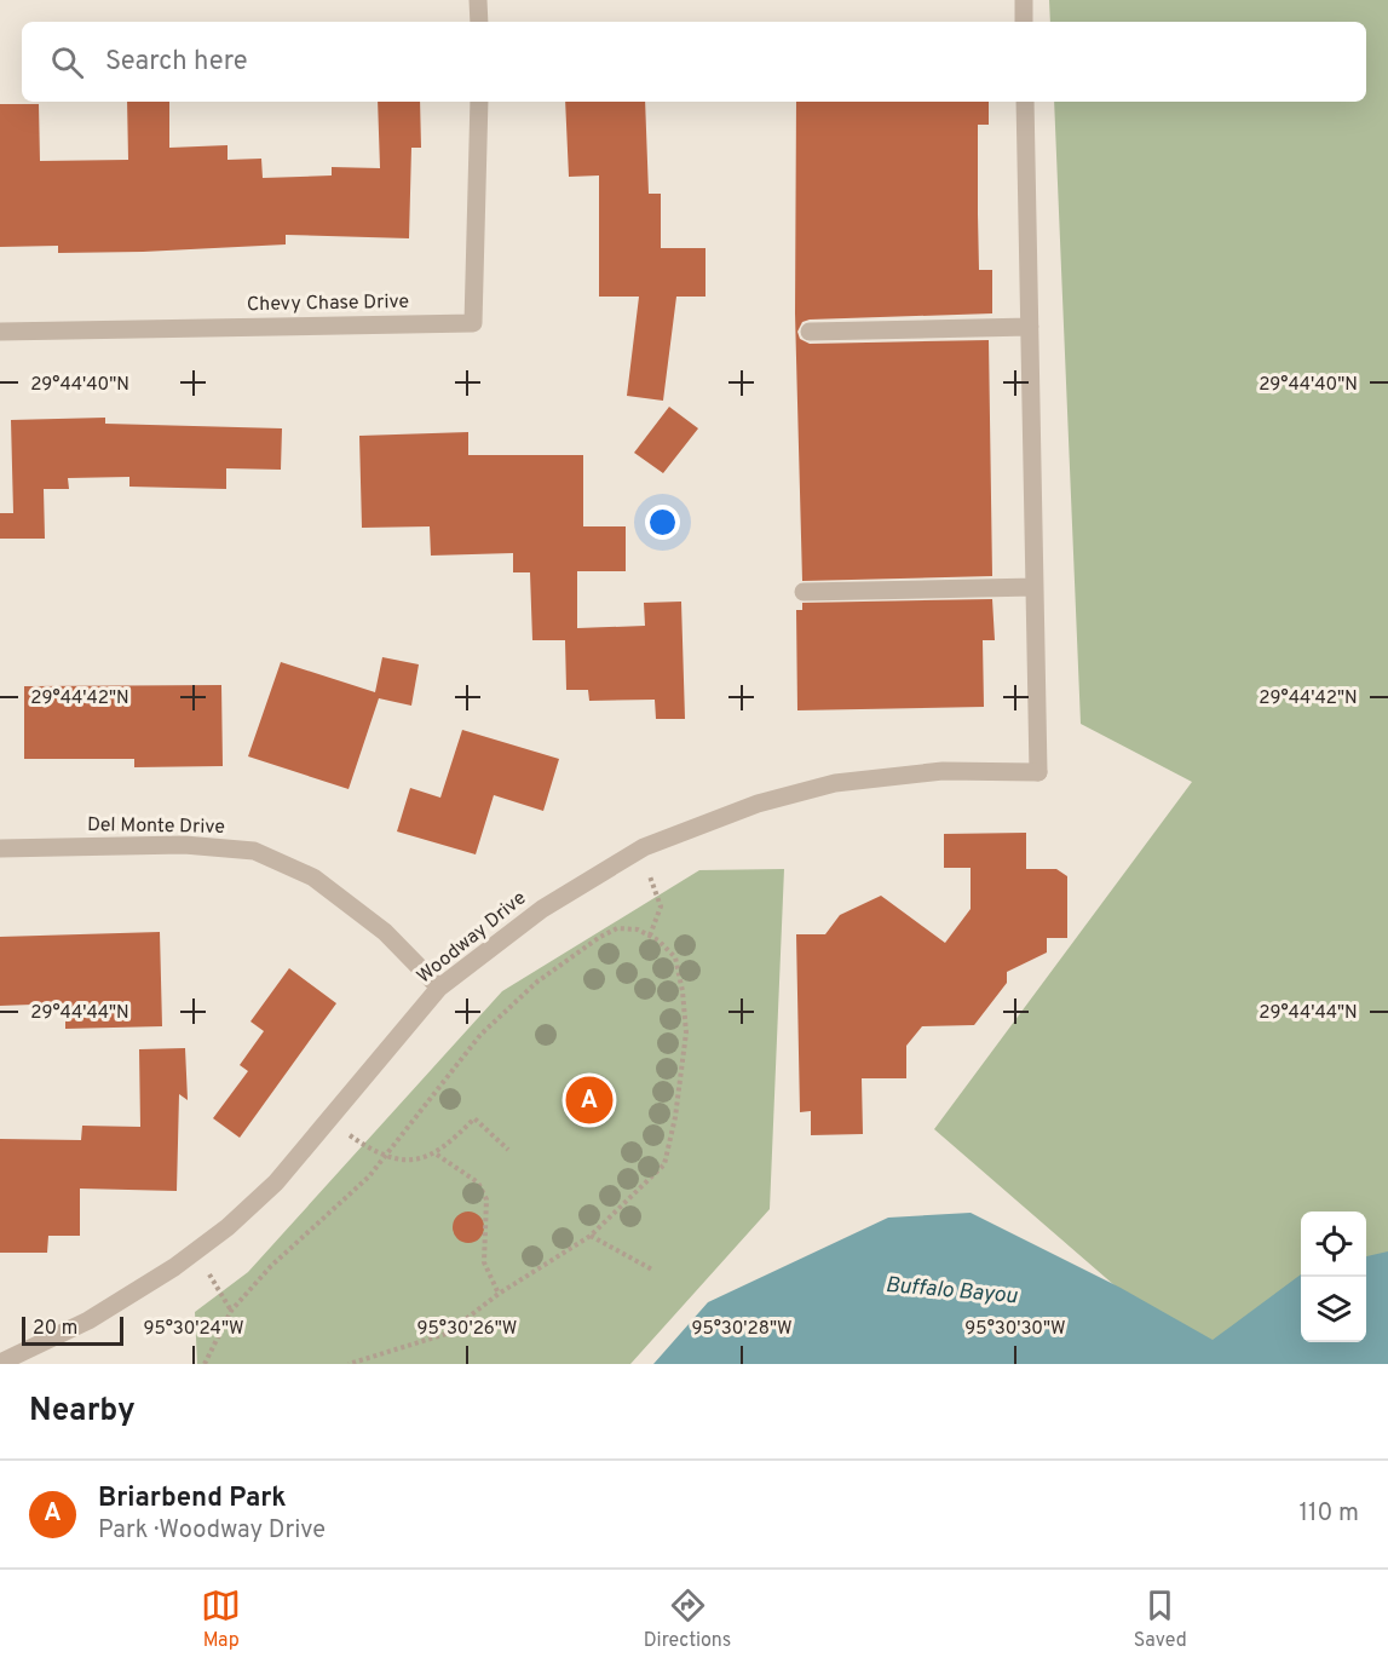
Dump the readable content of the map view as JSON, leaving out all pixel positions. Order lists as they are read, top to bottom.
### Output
{
  "streets": {
    "street": ["Chevy Chase Drive", "Del Monte Drive", "Woodway Drive"]
  },
  "crossings": [
    ["Del Monte Drive", "Woodway Drive"]
  ],
  "water": ["Buffalo Bayou"],
  "scale_bar": "20 m",
  "page": {
    "search": "Search here",
    "pins": "A",
    "scale": "20 m",
    "heading": "Nearby",
    "list": [
      {
        "mark": "A",
        "name": "Briarbend Park",
        "note": "Park · Woodway Drive",
        "value": "110 m"
      }
    ],
    "nav": ["Map", "Directions", "Saved"]
  },
  "coordinates": [
    "29°44'40\"N",
    "29°44'42\"N",
    "29°44'44\"N",
    "95°30'24\"W",
    "95°30'26\"W",
    "95°30'28\"W",
    "95°30'30\"W"
  ]
}
